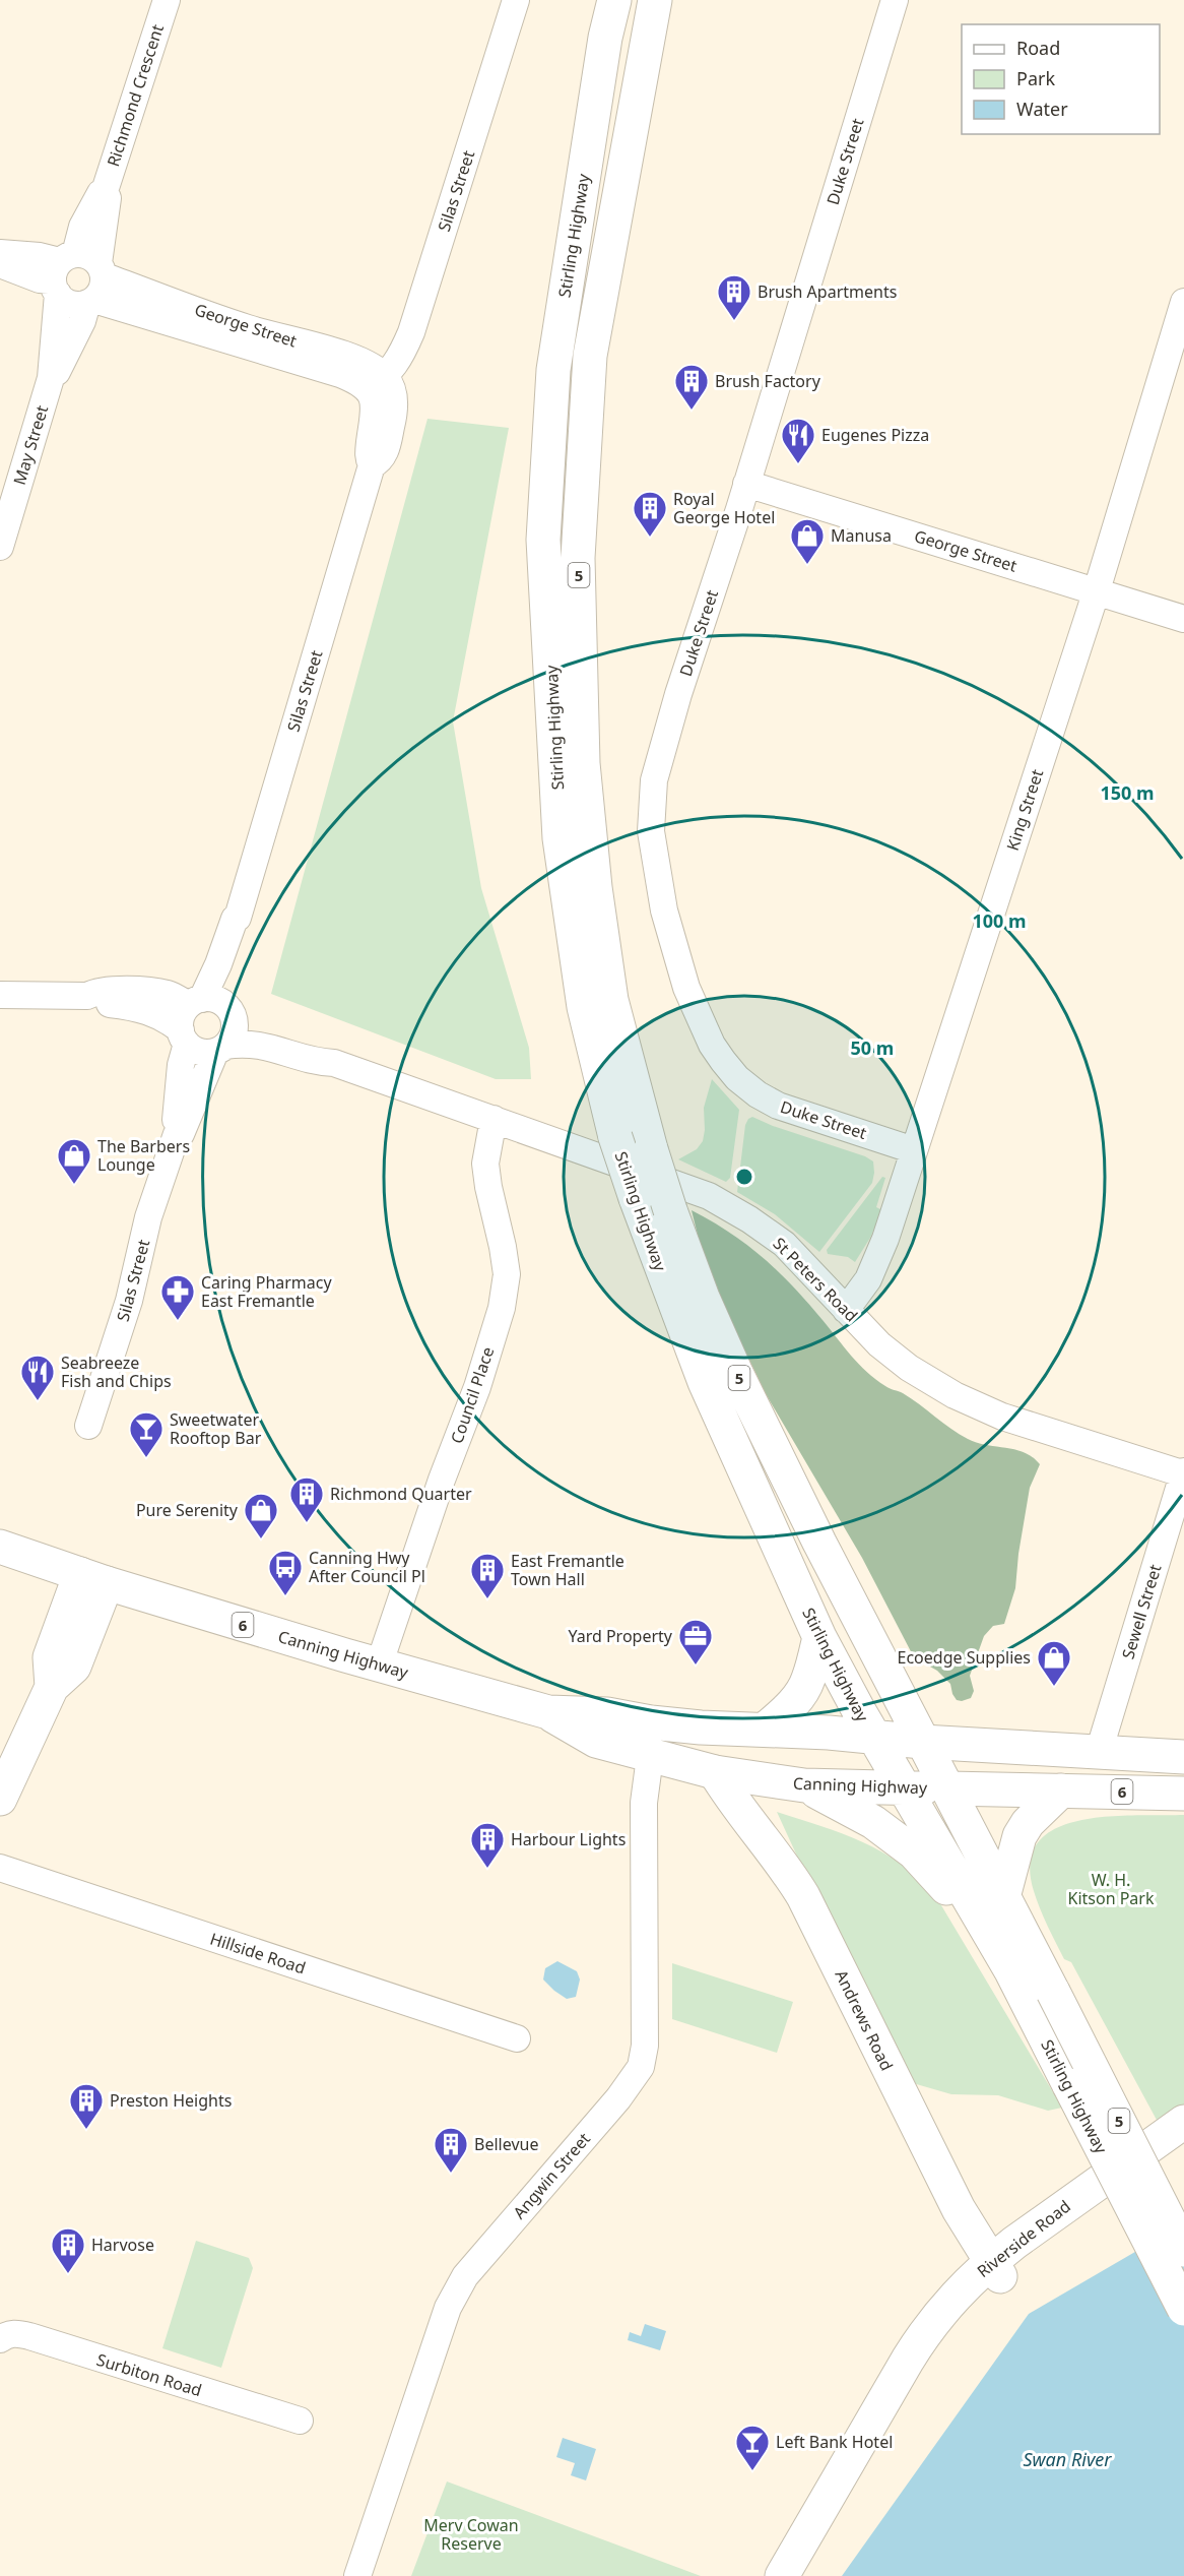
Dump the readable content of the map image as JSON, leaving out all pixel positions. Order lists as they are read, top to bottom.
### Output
{
  "streets": {
    "main road": [
      "Stirling Highway",
      "5",
      "6",
      "Canning Highway",
      "Andrews Road",
      "Riverside Road"
    ],
    "street": [
      "Richmond Crescent",
      "Duke Street",
      "Silas Street",
      "George Street",
      "May Street",
      "King Street",
      "St Peters Road",
      "Council Place",
      "Sewell Street",
      "Hillside Road",
      "Angwin Street",
      "Surbiton Road"
    ]
  },
  "crossings": [
    ["Richmond Crescent", "George Street"],
    ["Richmond Crescent", "May Street"],
    ["Duke Street", "George Street"],
    ["Duke Street", "King Street"],
    ["Silas Street", "George Street"],
    ["Silas Street", "St Peters Road"],
    ["Stirling Highway", "Canning Highway"],
    ["George Street", "May Street"],
    ["George Street", "King Street"],
    ["King Street", "St Peters Road"],
    ["St Peters Road", "Council Place"],
    ["St Peters Road", "Sewell Street"],
    ["Council Place", "Canning Highway"],
    ["Sewell Street", "Canning Highway"],
    ["Canning Highway", "Andrews Road"],
    ["Canning Highway", "Angwin Street"],
    ["Andrews Road", "Riverside Road"]
  ],
  "water": ["Swan River"],
  "parks": ["W. H. Kitson Park", "Merv Cowan Reserve"],
  "places": {
    "building": [
      "Brush Apartments",
      "Brush Factory",
      "Royal George Hotel",
      "Richmond Quarter",
      "East Fremantle Town Hall",
      "Harbour Lights",
      "Preston Heights",
      "Bellevue",
      "Harvose"
    ],
    "restaurant": ["Eugenes Pizza", "Seabreeze Fish and Chips"],
    "shop": [
      "Manusa",
      "The Barbers Lounge",
      "Pure Serenity",
      "Ecoedge Supplies"
    ],
    "pharmacy": ["Caring Pharmacy East Fremantle"],
    "bar": ["Sweetwater Rooftop Bar", "Left Bank Hotel"],
    "bus stop": ["Canning Hwy After Council Pl"],
    "office": ["Yard Property"]
  },
  "legend": ["Road", "Park", "Water"],
  "rings": ["150 m", "100 m", "50 m"]
}
